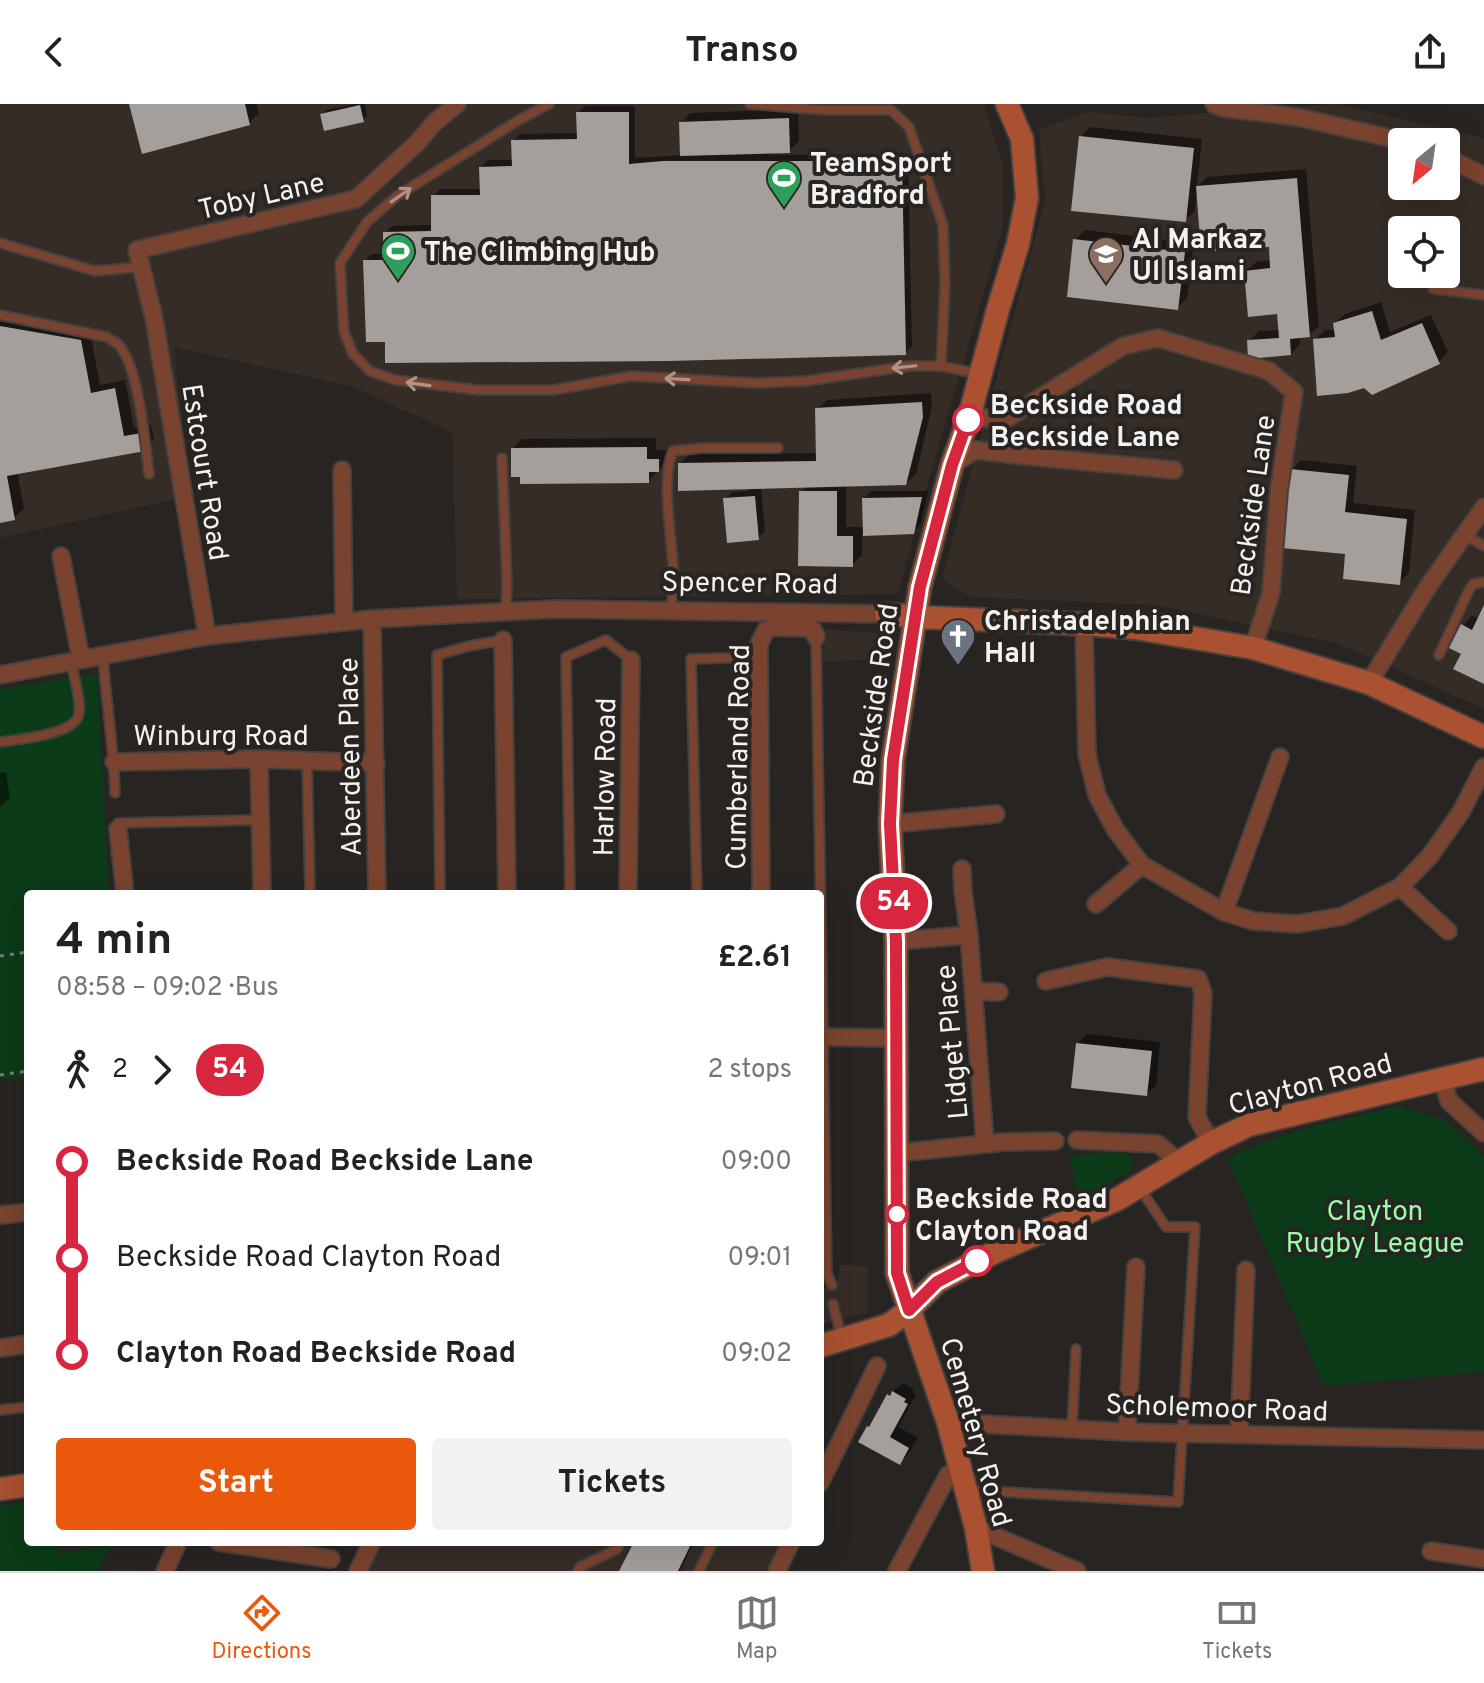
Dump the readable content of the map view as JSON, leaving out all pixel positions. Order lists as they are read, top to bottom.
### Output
{
  "streets": {
    "street": [
      "Toby Lane",
      "Estcourt Road",
      "Beckside Lane",
      "Spencer Road",
      "Beckside Road",
      "Winburg Road",
      "Aberdeen Place",
      "Cumberland Road",
      "Harlow Road",
      "Lidget Place",
      "Clayton Road",
      "Scholemoor Road",
      "Cemetery Road"
    ]
  },
  "crossings": [
    ["Toby Lane", "Estcourt Road"],
    ["Estcourt Road", "Spencer Road"],
    ["Beckside Lane", "Spencer Road"],
    ["Beckside Lane", "Beckside Road"],
    ["Spencer Road", "Beckside Road"],
    ["Spencer Road", "Aberdeen Place"],
    ["Beckside Road", "Lidget Place"],
    ["Beckside Road", "Clayton Road"],
    ["Beckside Road", "Cemetery Road"],
    ["Winburg Road", "Aberdeen Place"],
    ["Clayton Road", "Cemetery Road"],
    ["Scholemoor Road", "Cemetery Road"]
  ],
  "parks": ["Clayton Rugby League"],
  "places": {
    "sports": ["TeamSport Bradford", "The Climbing Hub"],
    "school or university": ["Al Markaz Ul Islami"],
    "other": ["Beckside Road Beckside Lane", "Beckside Road Clayton Road"],
    "church": ["Christadelphian Hall"]
  },
  "lines": ["bus line 54"],
  "north": "bottom left",
  "page": {
    "header": "Transo",
    "on_map": "54",
    "heading": ["4 min", "08:58 – 09:02 · Bus", "£2.61"],
    "legs": ["2", "54", "2 stops"],
    "list": [
      {
        "name": "Beckside Road Beckside Lane",
        "value": "09:00"
      },
      {
        "name": "Beckside Road Clayton Road",
        "value": "09:01"
      },
      {
        "name": "Clayton Road Beckside Road",
        "value": "09:02"
      }
    ],
    "buttons": ["Start", "Tickets"],
    "tabs": ["Directions", "Map", "Tickets"]
  }
}
